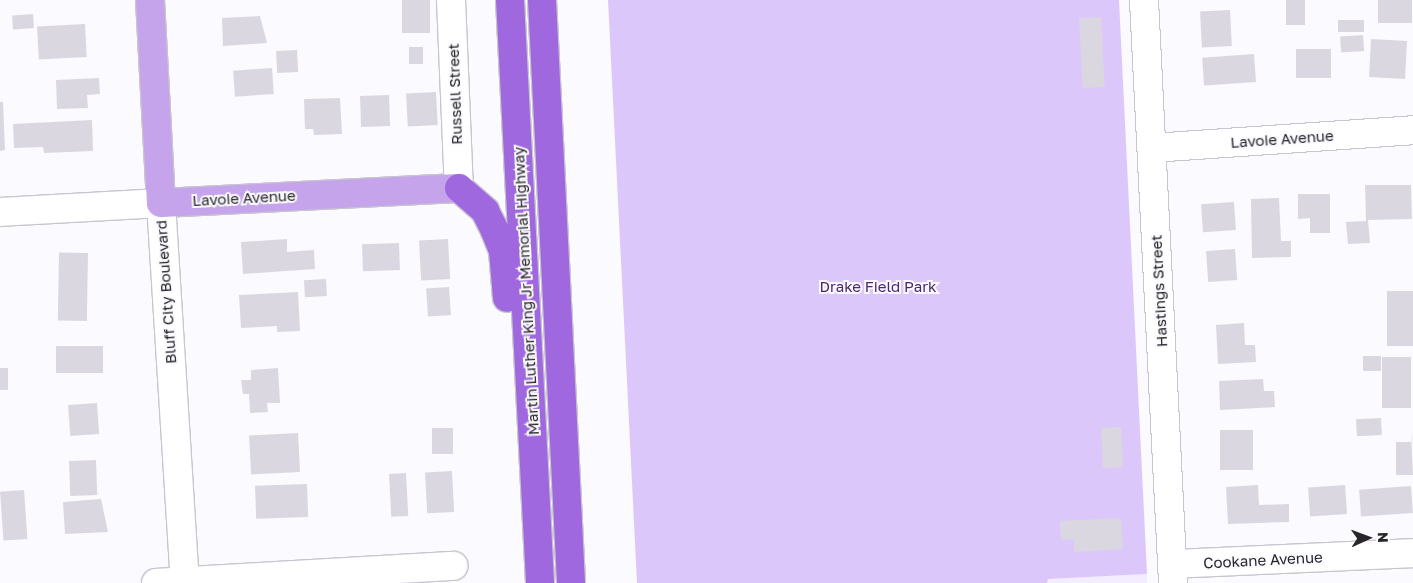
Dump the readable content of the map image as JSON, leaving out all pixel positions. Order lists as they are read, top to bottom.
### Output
{
  "streets": {
    "highway": ["Martin Luther King Jr Memorial Highway"],
    "main road": ["Lavoie Avenue", "Bluff City Boulevard"],
    "street": ["Russell Street", "Hastings Street", "Cookane Avenue"]
  },
  "crossings": [
    ["Russell Street", "Lavoie Avenue"],
    ["Lavoie Avenue", "Hastings Street"],
    ["Lavoie Avenue", "Bluff City Boulevard"],
    ["Hastings Street", "Cookane Avenue"]
  ],
  "parks": ["Drake Field Park"],
  "north": "right"
}
